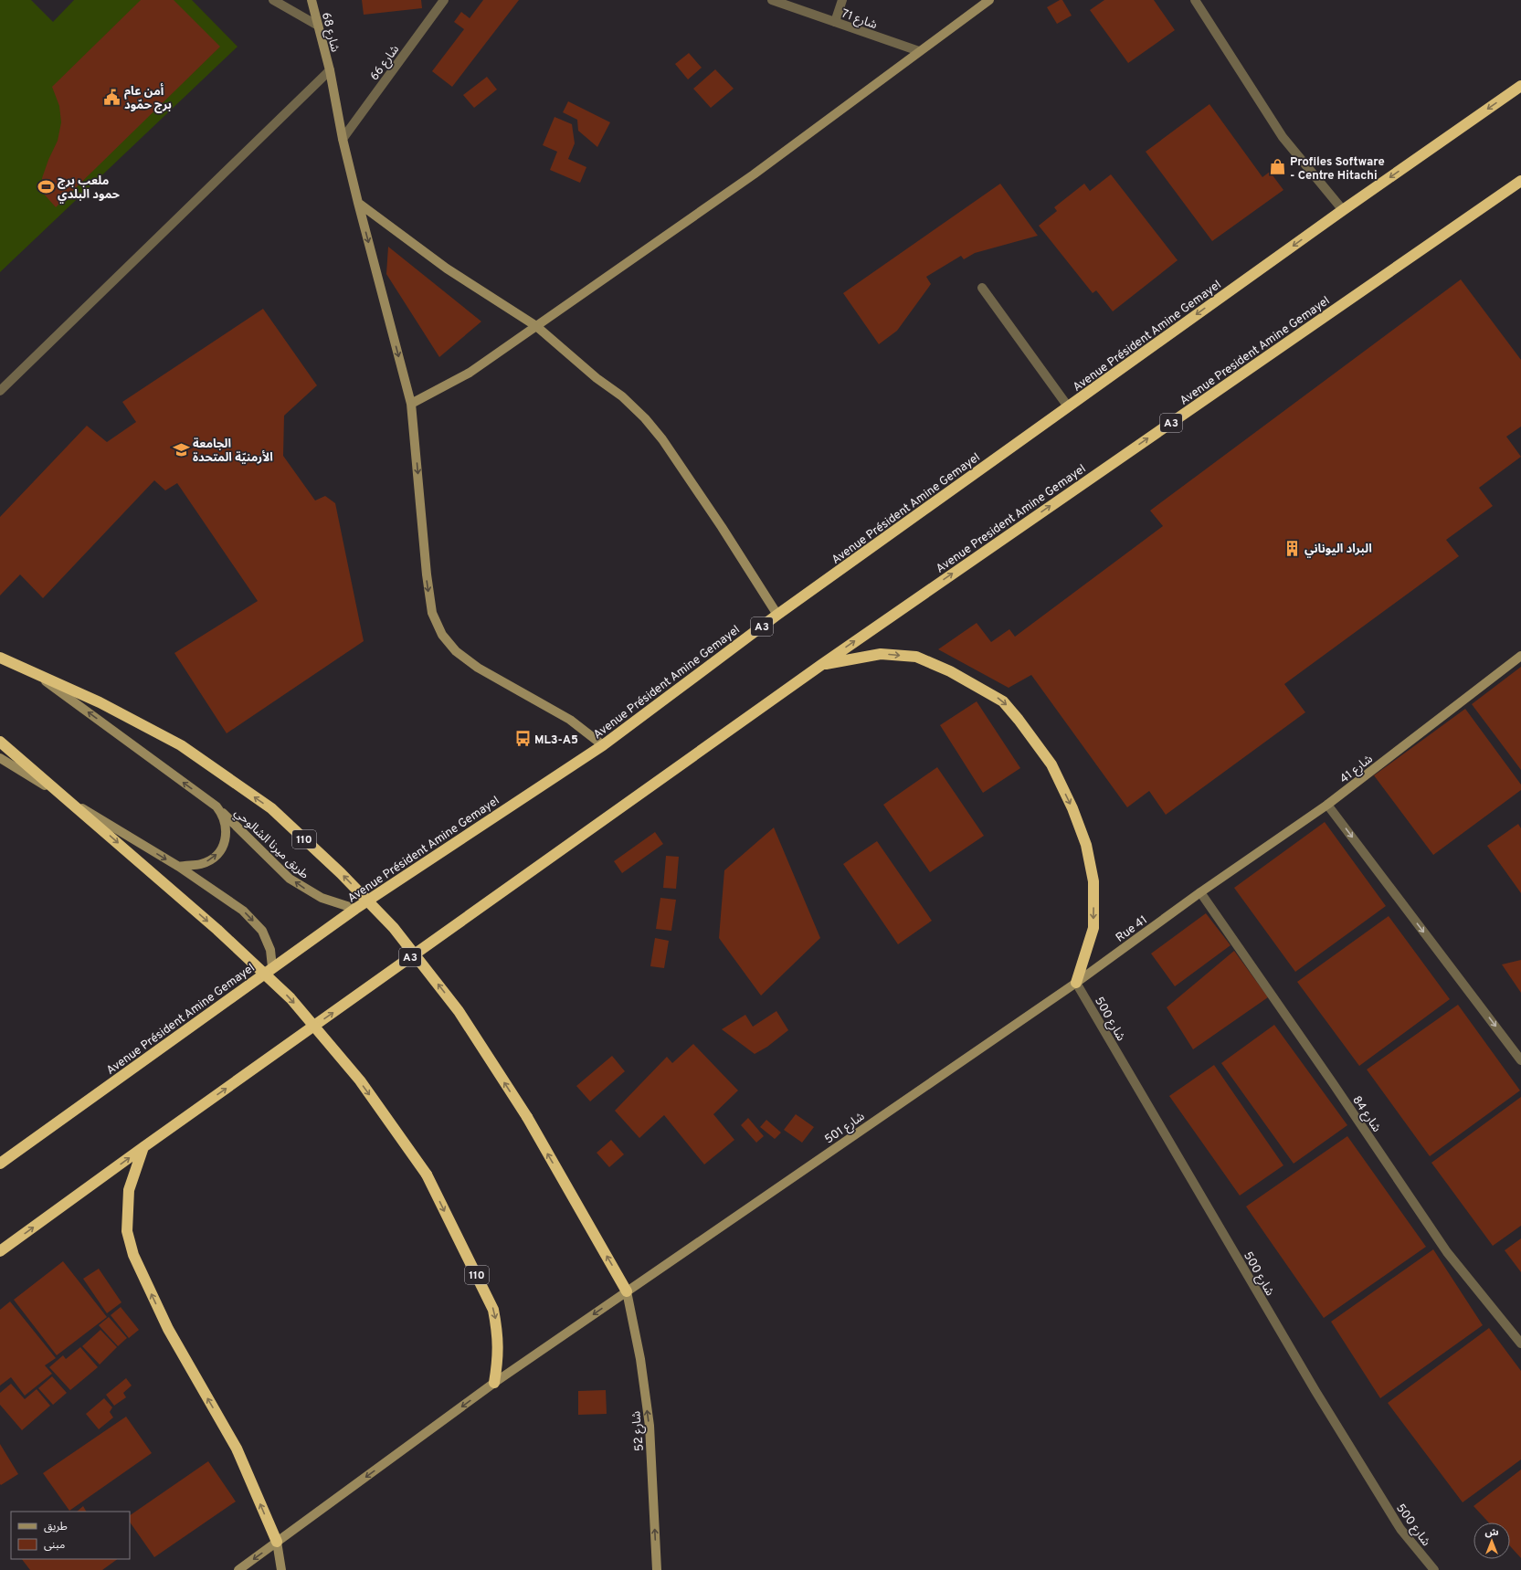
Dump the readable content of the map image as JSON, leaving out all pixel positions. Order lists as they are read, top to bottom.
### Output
{
  "streets": {
    "highway": [
      "Avenue Président Amine Gemayel",
      "Avenue President Amine Gemayel",
      "A3",
      "110"
    ],
    "street": [
      "شارع 71",
      "شارع 68",
      "شارع 66",
      "شارع 41",
      "طريق ميرنا الشالوحي",
      "Rue 41",
      "شارع 500",
      "شارع 84",
      "شارع 501",
      "شارع 52"
    ]
  },
  "crossings": [
    ["شارع 68", "شارع 66"],
    ["شارع 68", "Avenue Président Amine Gemayel"],
    ["Avenue Président Amine Gemayel", "طريق ميرنا الشالوحي"],
    ["Avenue President Amine Gemayel", "A3"],
    ["شارع 41", "Rue 41"],
    ["شارع 41", "شارع 84"],
    ["110", "شارع 501"],
    ["110", "شارع 52"],
    ["Rue 41", "شارع 500"],
    ["Rue 41", "شارع 84"],
    ["Rue 41", "شارع 501"],
    ["شارع 500", "شارع 501"],
    ["شارع 501", "شارع 52"]
  ],
  "one_way": [
    "شارع 68",
    "Avenue President Amine Gemayel",
    "شارع 501",
    "شارع 52"
  ],
  "places": {
    "public building": ["أمن عام برج حمّود"],
    "shop": ["Profiles Software - Centre Hitachi"],
    "sports": ["ملعب برج حمود البلدي"],
    "school or university": ["الجامعة الأرمنيّة المتحدة"],
    "building": ["البراد اليوناني"],
    "bus stop": ["ML3-A5"]
  },
  "legend": ["طريق", "مبنى"],
  "north": "top"
}
